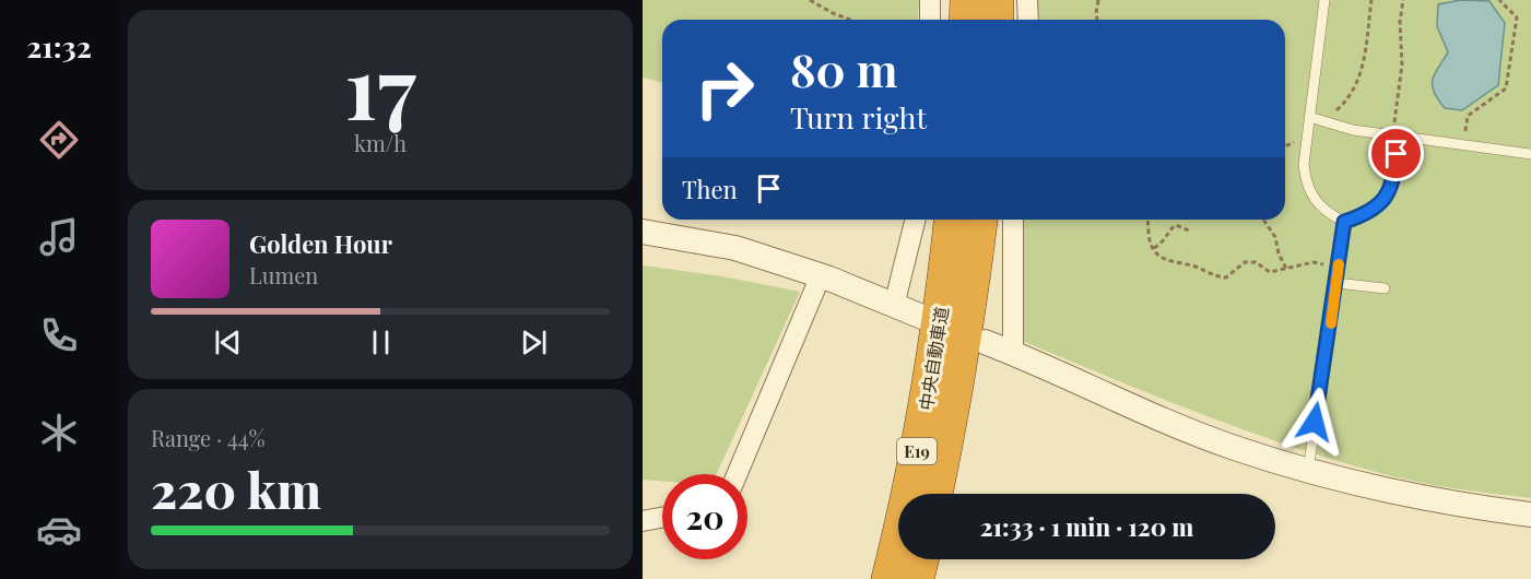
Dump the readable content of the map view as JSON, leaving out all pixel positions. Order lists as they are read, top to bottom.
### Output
{
  "streets": {
    "highway": ["中央自動車道", "E19"]
  },
  "page": {
    "tabs": "21:32",
    "tile": [
      ["17", "km/h"],
      ["Range · 44%", "220 km"]
    ],
    "turn": ["80 m", "Turn right"],
    "then": "Then",
    "song": ["Golden Hour", "Lumen"],
    "limit": "20",
    "trip": "21:33 · 1 min · 120 m"
  }
}
